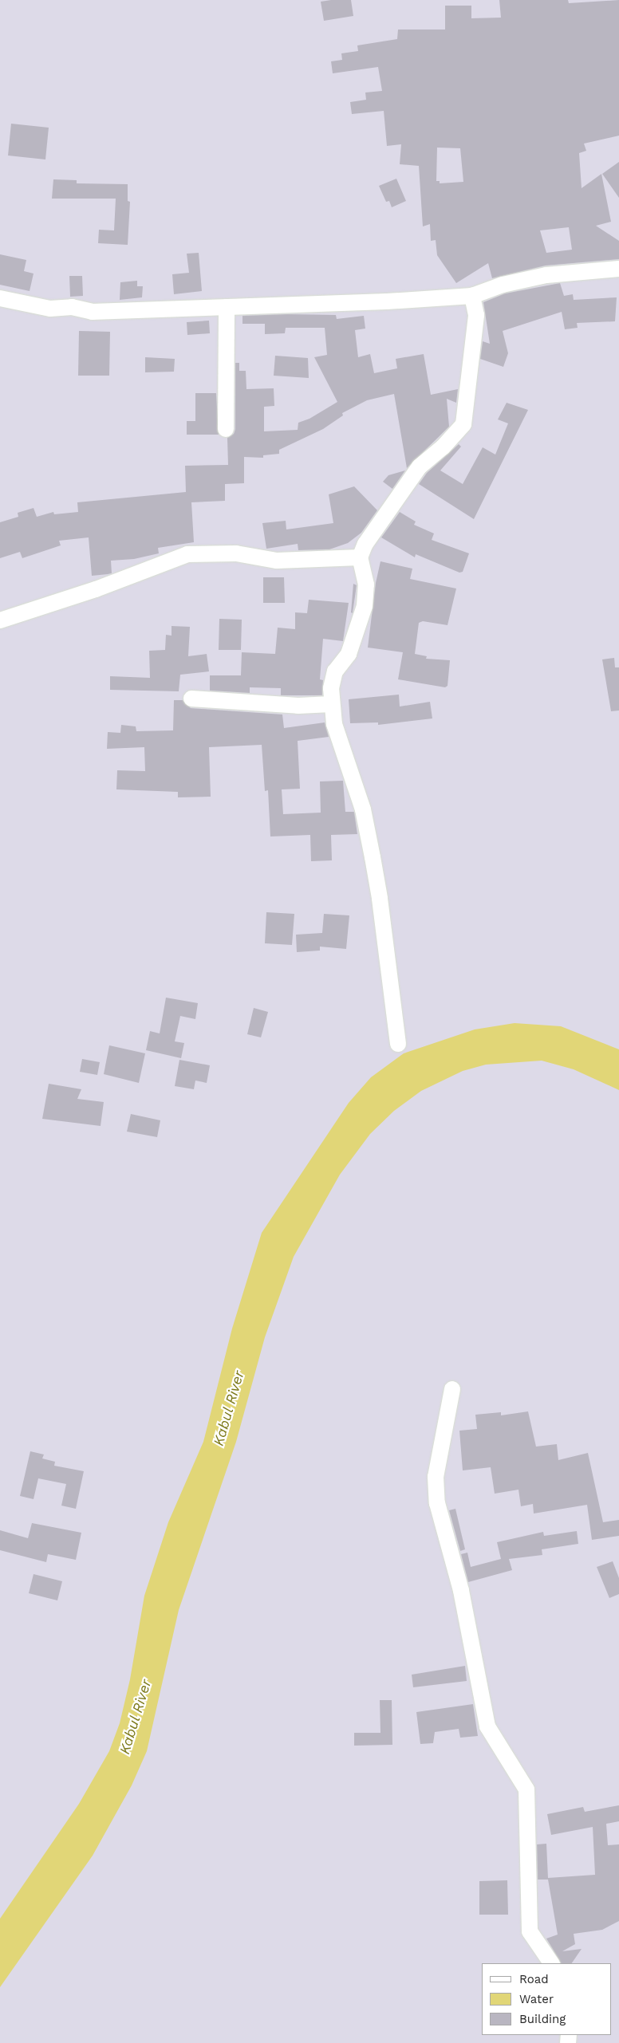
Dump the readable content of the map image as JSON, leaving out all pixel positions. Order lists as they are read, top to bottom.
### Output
{
  "water": ["Kabul River"],
  "legend": ["Road", "Water", "Building"]
}
